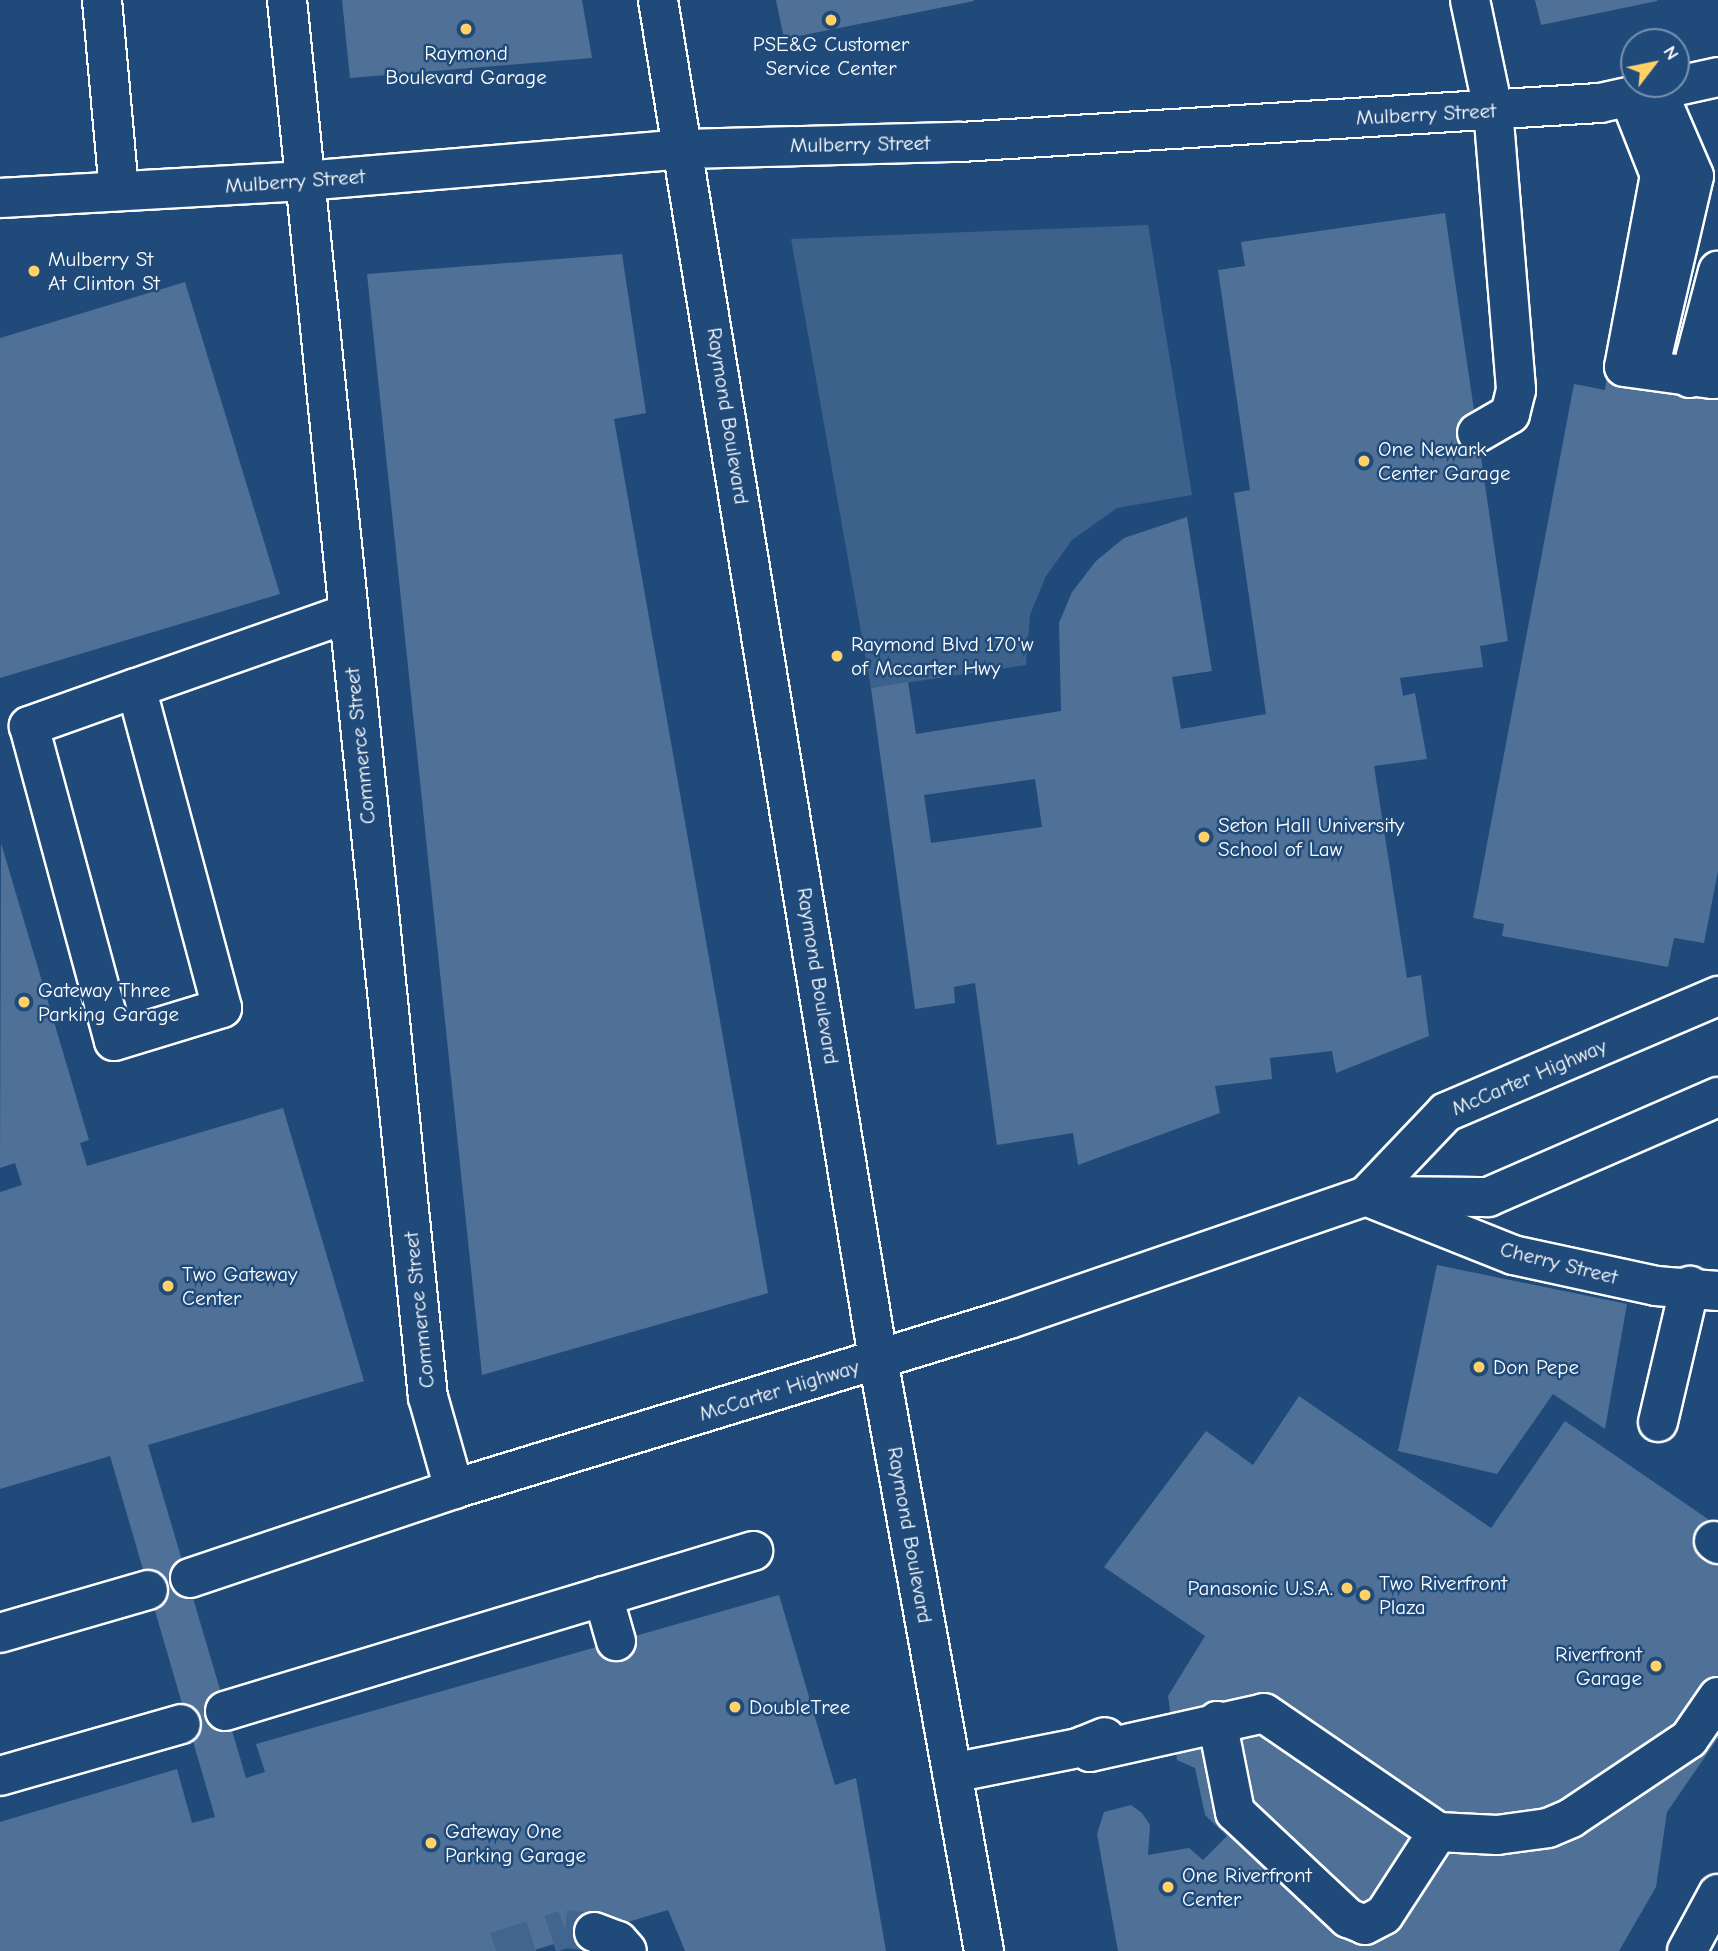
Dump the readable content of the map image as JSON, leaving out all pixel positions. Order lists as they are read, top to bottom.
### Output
{
  "streets": {
    "main road": [
      "Mulberry Street",
      "Raymond Boulevard",
      "Commerce Street",
      "McCarter Highway",
      "Cherry Street"
    ]
  },
  "crossings": [
    ["Mulberry Street", "Raymond Boulevard"],
    ["Mulberry Street", "Commerce Street"],
    ["Raymond Boulevard", "McCarter Highway"],
    ["Commerce Street", "McCarter Highway"],
    ["McCarter Highway", "Cherry Street"]
  ],
  "places": [
    "PSE&G Customer Service Center",
    "Raymond Boulevard Garage",
    "Mulberry St At Clinton St",
    "One Newark Center Garage",
    "Raymond Blvd 170'w of Mccarter Hwy",
    "Seton Hall University School of Law",
    "Gateway Three Parking Garage",
    "Two Gateway Center",
    "Don Pepe",
    "Panasonic U.S.A.",
    "Two Riverfront Plaza",
    "Riverfront Garage",
    "DoubleTree",
    "Gateway One Parking Garage",
    "One Riverfront Center"
  ],
  "north": "top right"
}
